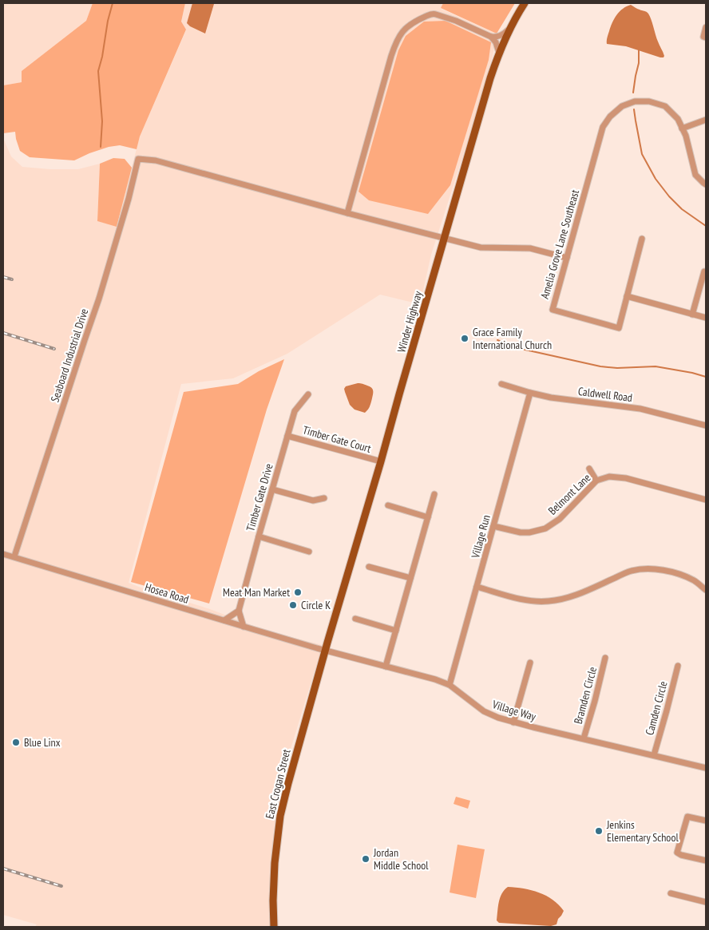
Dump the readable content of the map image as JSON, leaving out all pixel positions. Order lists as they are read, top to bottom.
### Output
{
  "streets": {
    "main road": ["Winder Highway", "East Crogan Street"],
    "street": [
      "Amelia Grove Lane Southeast",
      "Seaboard Industrial Drive",
      "Caldwell Road",
      "Timber Gate Court",
      "Belmont Lane",
      "Timber Gate Drive",
      "Village Run",
      "Hosea Road",
      "Bramden Circle",
      "Camden Circle",
      "Village Way"
    ]
  },
  "crossings": [
    ["Winder Highway", "Timber Gate Court"],
    ["Winder Highway", "Hosea Road"],
    ["Winder Highway", "Village Way"],
    ["Winder Highway", "East Crogan Street"],
    ["Seaboard Industrial Drive", "Hosea Road"],
    ["Caldwell Road", "Village Run"],
    ["Timber Gate Court", "Timber Gate Drive"],
    ["Belmont Lane", "Village Run"],
    ["Village Run", "Village Way"],
    ["Hosea Road", "Village Way"],
    ["Hosea Road", "East Crogan Street"],
    ["Bramden Circle", "Village Way"],
    ["Camden Circle", "Village Way"],
    ["Village Way", "East Crogan Street"]
  ],
  "places": [
    "Grace Family International Church",
    "Meat Man Market",
    "Circle K",
    "Blue Linx",
    "Jenkins Elementary School",
    "Jordan Middle School"
  ]
}
